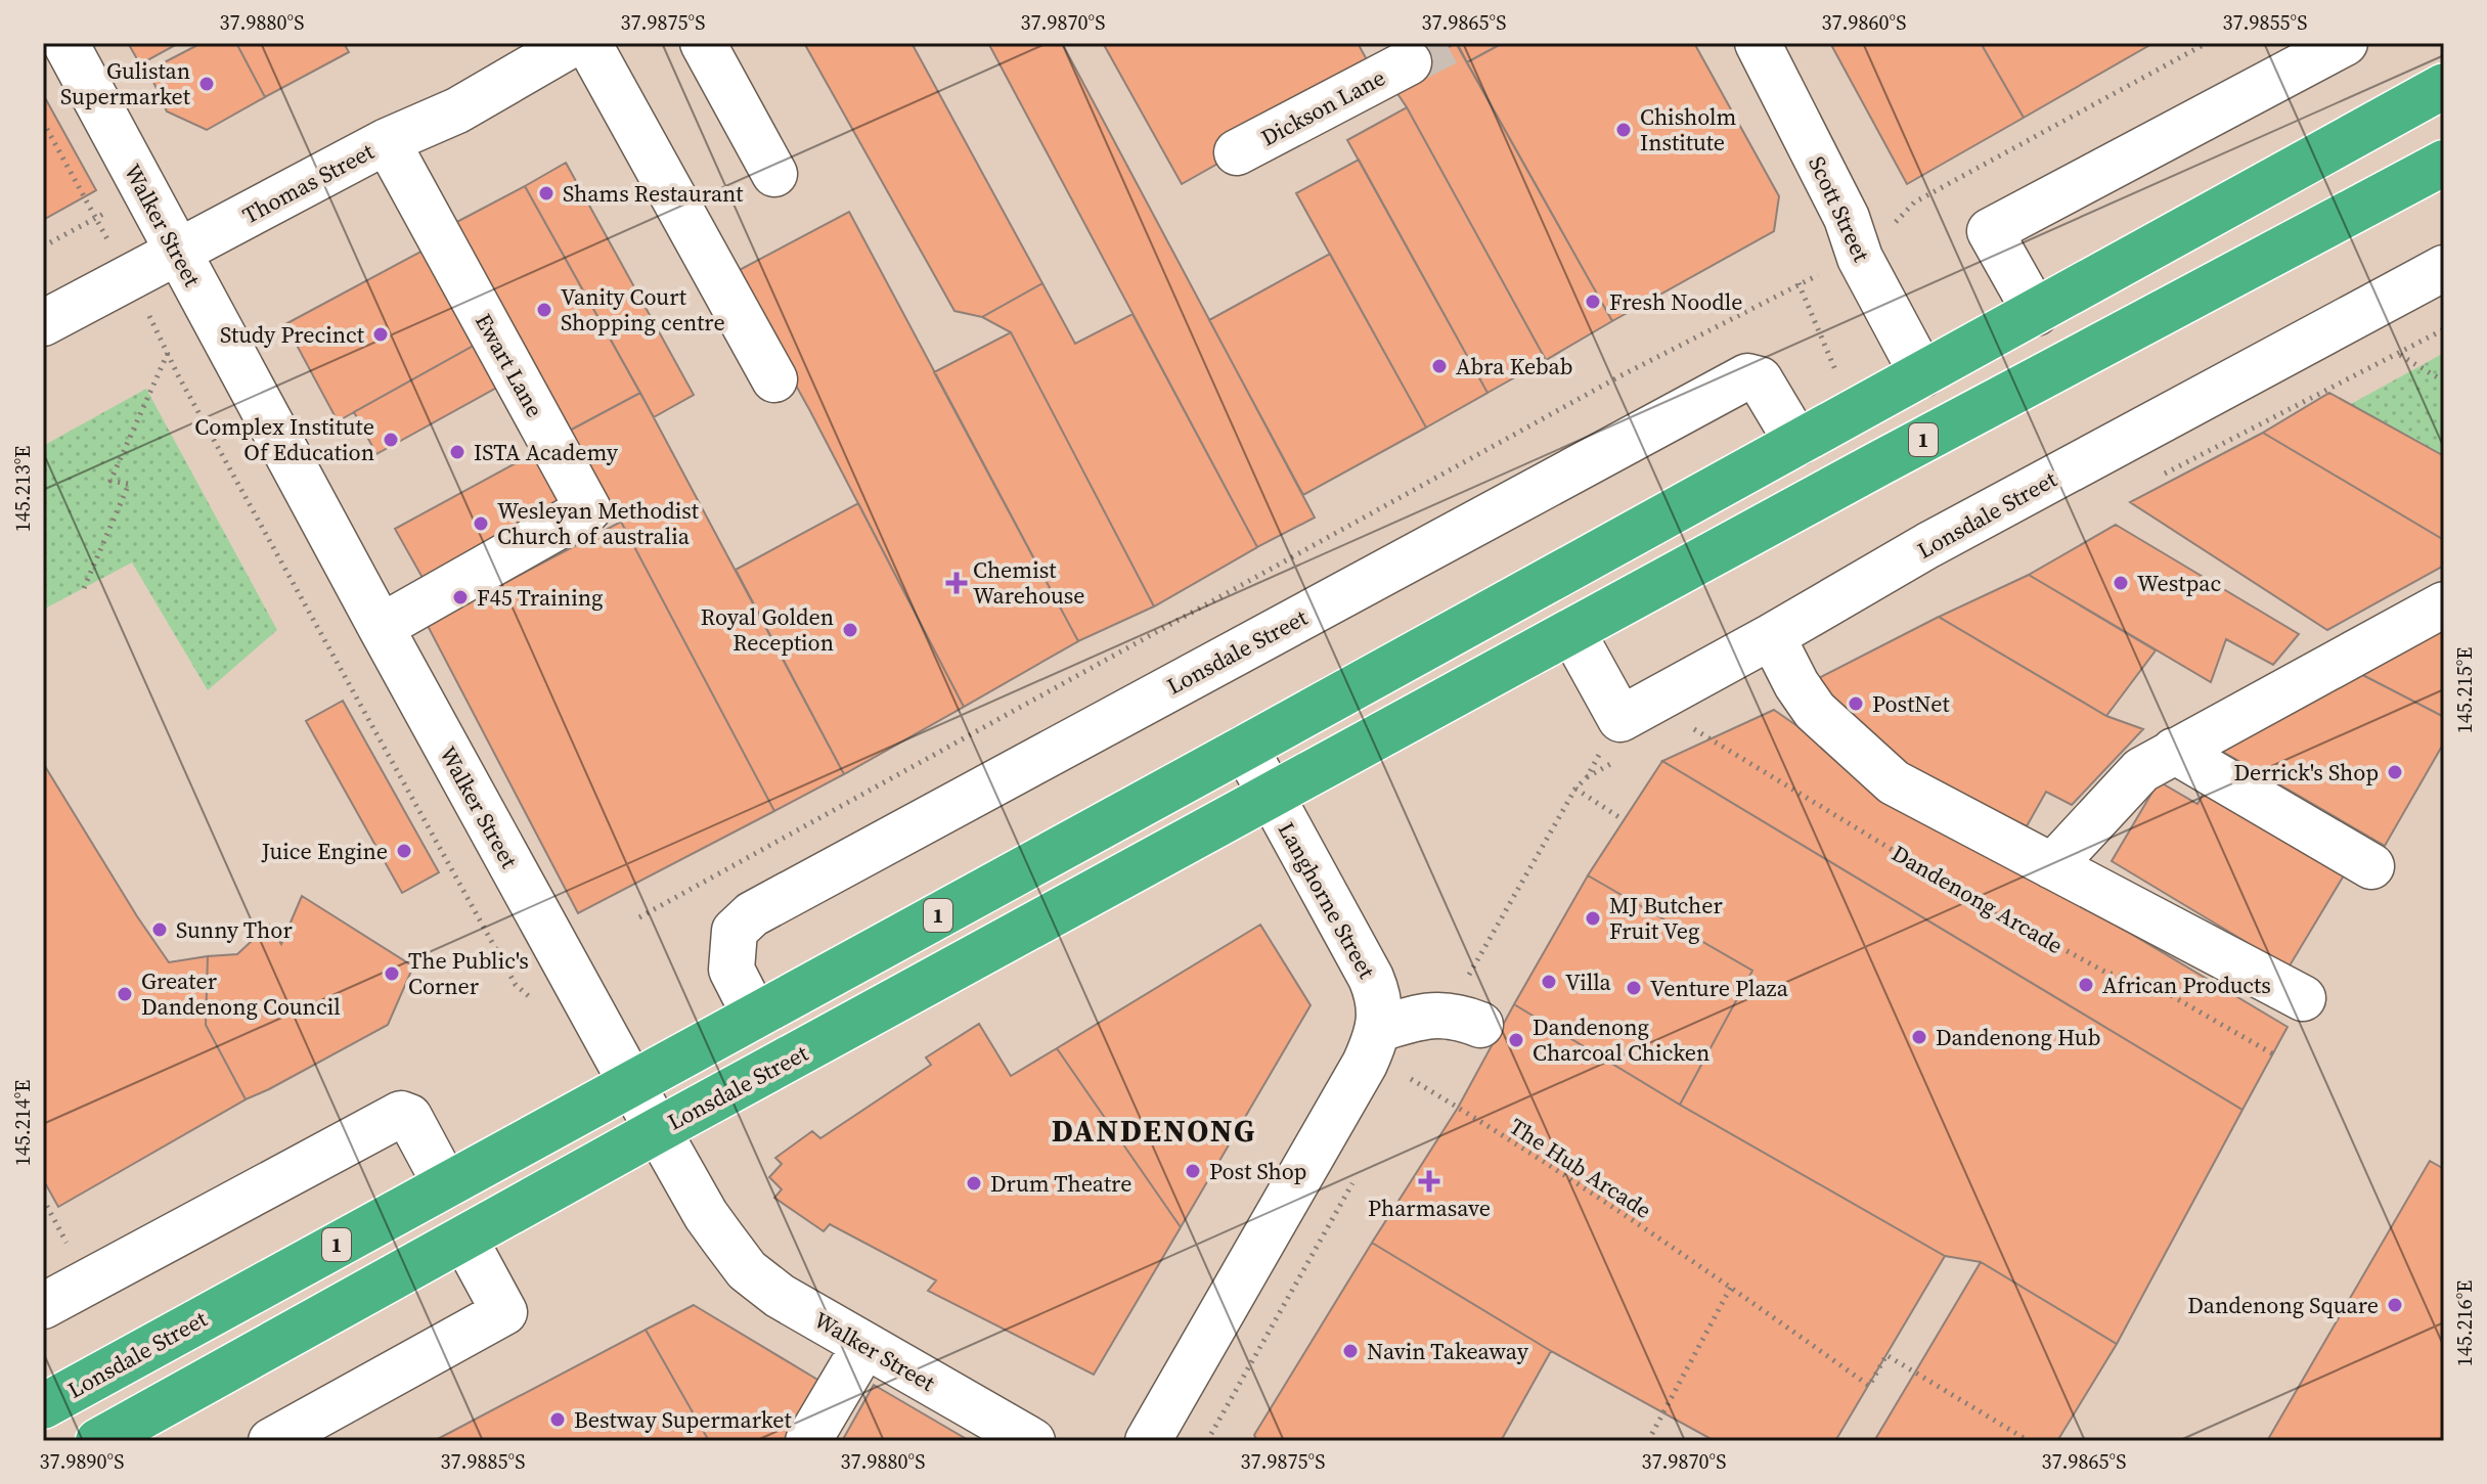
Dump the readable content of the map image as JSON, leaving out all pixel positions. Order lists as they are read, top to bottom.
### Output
{
  "streets": {
    "highway": ["1", "Lonsdale Street"],
    "street": [
      "Dickson Lane",
      "Thomas Street",
      "Scott Street",
      "Walker Street",
      "Ewart Lane",
      "Langhorne Street"
    ],
    "path": ["Dandenong Arcade", "The Hub Arcade"]
  },
  "crossings": [
    ["Thomas Street", "Walker Street"],
    ["Thomas Street", "Ewart Lane"],
    ["Scott Street", "Lonsdale Street"],
    ["Walker Street", "Ewart Lane"],
    ["Walker Street", "Lonsdale Street"],
    ["Lonsdale Street", "Langhorne Street"]
  ],
  "districts": ["DANDENONG"],
  "places": {
    "other": [
      "Gulistan Supermarket",
      "Chisholm Institute",
      "Shams Restaurant",
      "Fresh Noodle",
      "Vanity Court Shopping centre",
      "Study Precinct",
      "Abra Kebab",
      "Complex Institute Of Education",
      "ISTA Academy",
      "Wesleyan Methodist Church of australia",
      "Westpac",
      "F45 Training",
      "Royal Golden Reception",
      "PostNet",
      "Derrick's Shop",
      "Juice Engine",
      "MJ Butcher Fruit Veg",
      "Sunny Thor",
      "The Public's Corner",
      "Villa",
      "African Products",
      "Venture Plaza",
      "Greater Dandenong Council",
      "Dandenong Hub",
      "Dandenong Charcoal Chicken",
      "Post Shop",
      "Drum Theatre",
      "Dandenong Square",
      "Navin Takeaway",
      "Bestway Supermarket"
    ],
    "health": ["Chemist Warehouse", "Pharmasave"]
  },
  "coordinates": [
    "37.9880°S",
    "37.9875°S",
    "37.9870°S",
    "37.9865°S",
    "37.9860°S",
    "37.9855°S",
    "145.213°E",
    "145.215°E",
    "145.214°E",
    "145.216°E",
    "37.9890°S",
    "37.9885°S"
  ]
}
